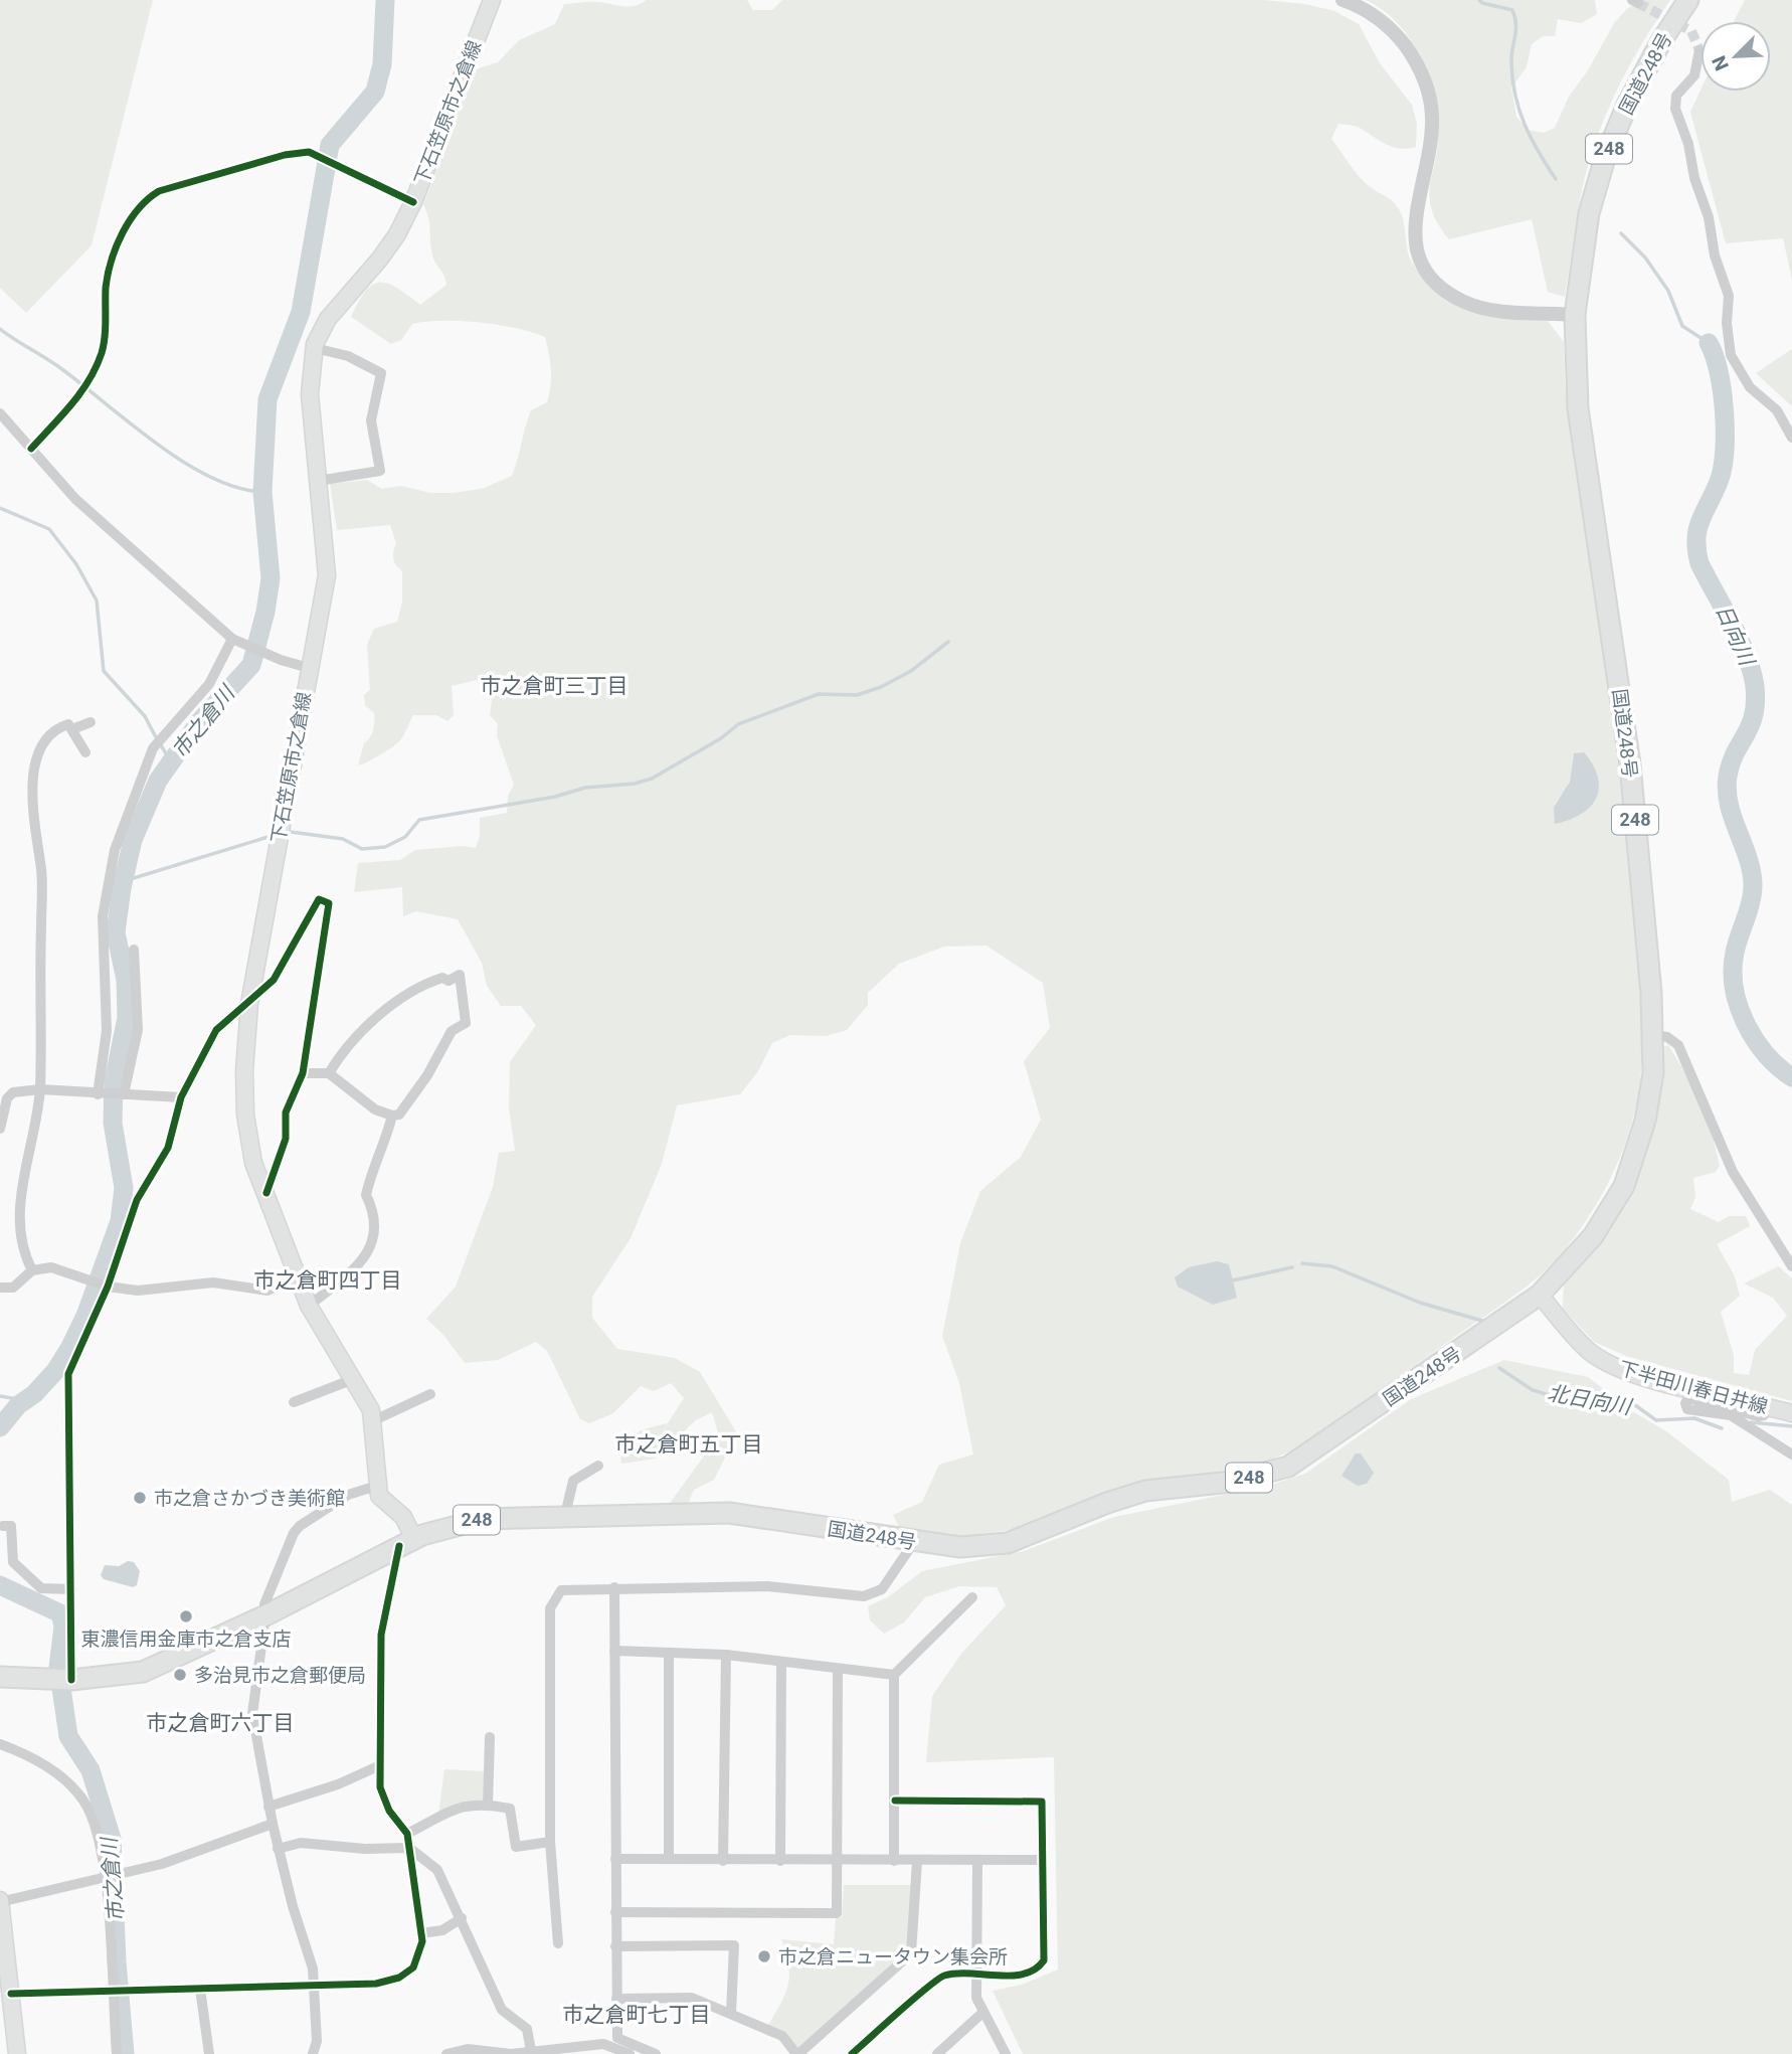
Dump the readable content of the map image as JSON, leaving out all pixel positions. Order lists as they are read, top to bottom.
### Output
{
  "streets": {
    "highway": ["国道248号", "248"],
    "main road": ["下石笠原市之倉線", "下半田川春日井線"]
  },
  "crossings": [
    ["国道248号", "下半田川春日井線"]
  ],
  "districts": [
    "市之倉町三丁目",
    "市之倉町四丁目",
    "市之倉町五丁目",
    "市之倉町六丁目",
    "市之倉町七丁目"
  ],
  "water": ["日向川", "市之倉川", "北日向川"],
  "places": [
    "市之倉さかづき美術館",
    "東濃信用金庫市之倉支店",
    "多治見市之倉郵便局",
    "市之倉ニュータウン集会所"
  ],
  "north": "bottom left"
}
